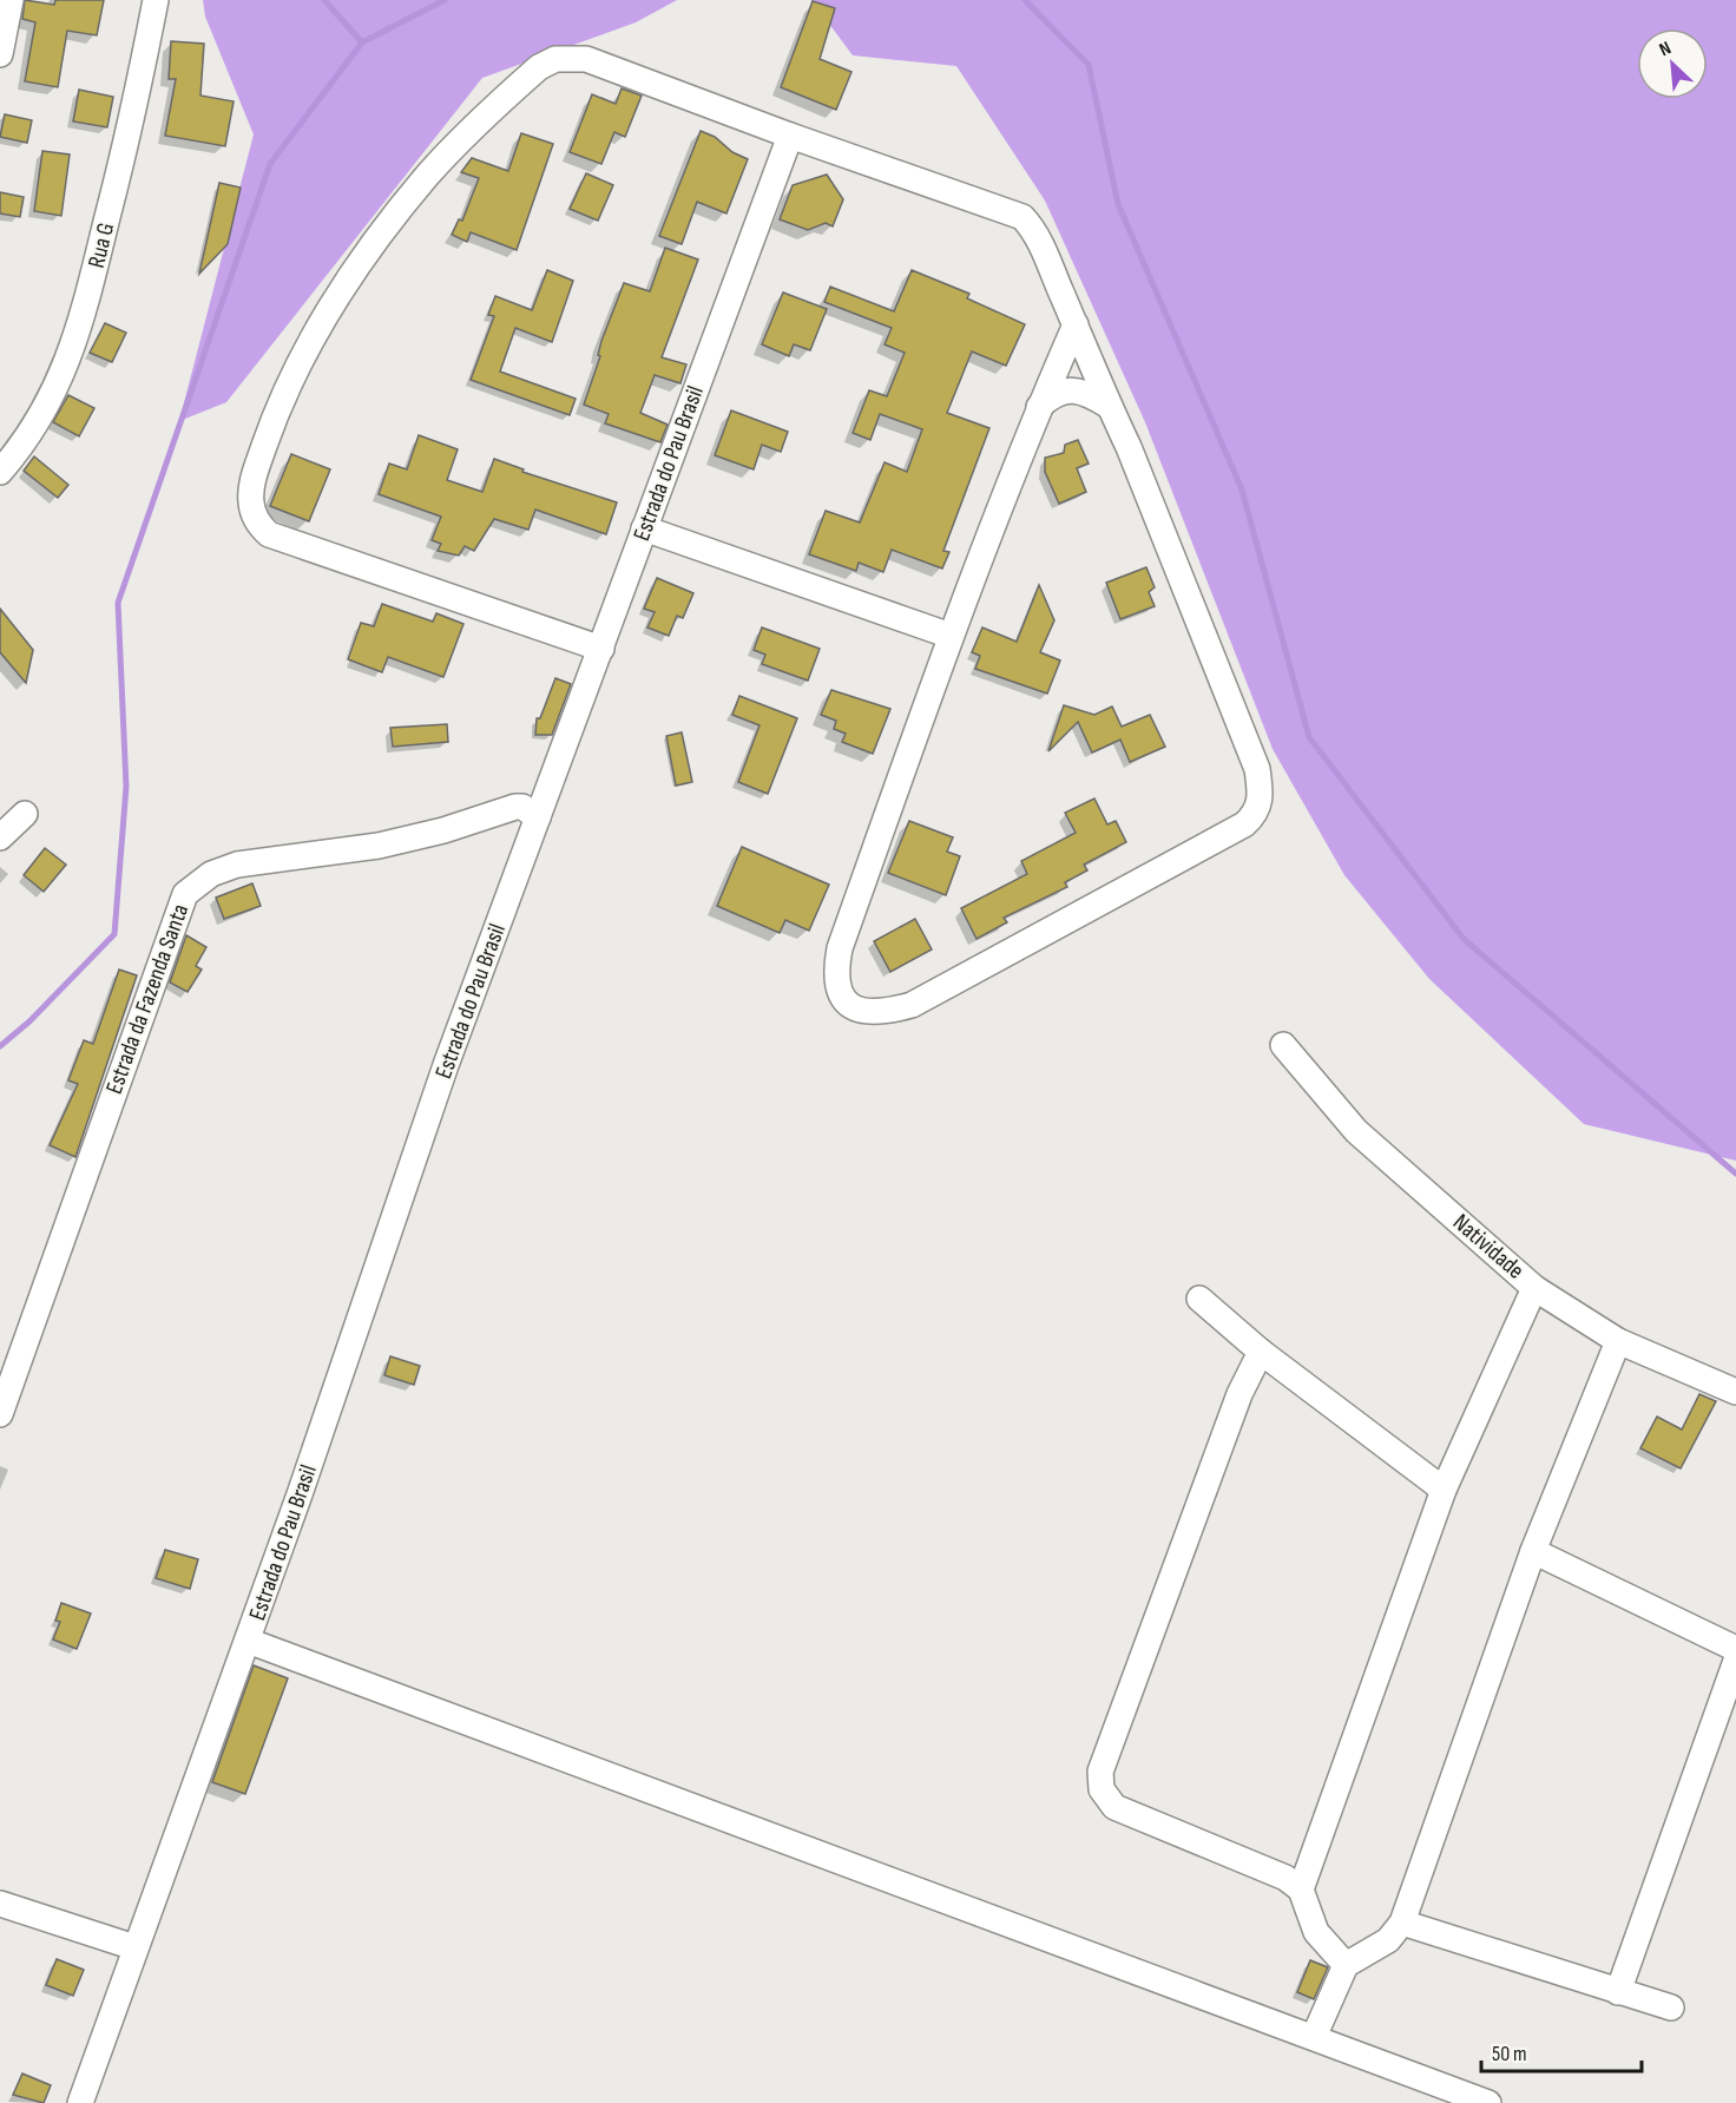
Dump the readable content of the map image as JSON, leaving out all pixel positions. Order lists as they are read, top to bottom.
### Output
{
  "streets": {
    "street": [
      "Rua G",
      "Estrada do Pau Brasil",
      "Estrada da Fazenda Santa",
      "Natividade"
    ]
  },
  "crossings": [
    ["Estrada do Pau Brasil", "Estrada da Fazenda Santa"]
  ],
  "scale_bar": "50 m",
  "north": "top left"
}
